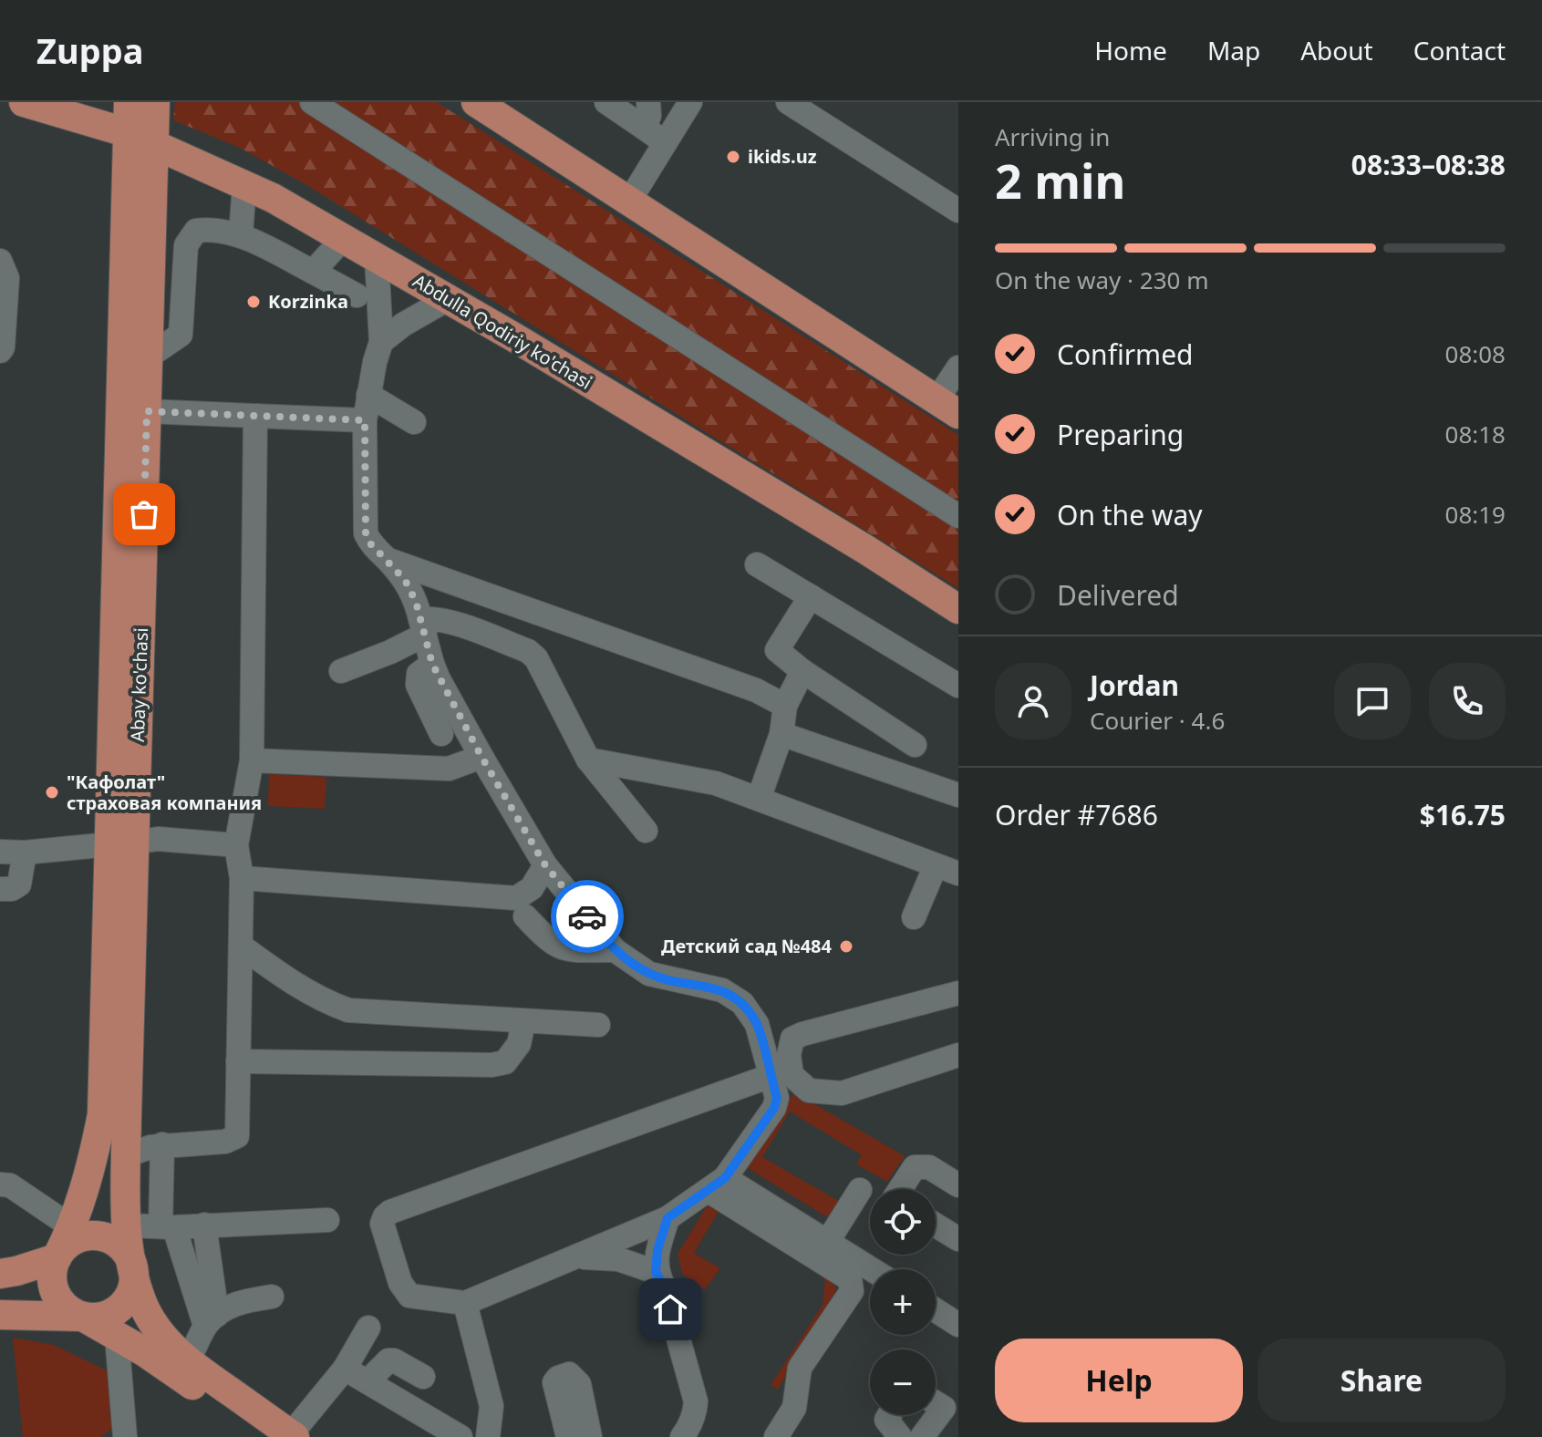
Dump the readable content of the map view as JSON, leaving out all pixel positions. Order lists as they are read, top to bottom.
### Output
{
  "streets": {
    "main road": ["Abdulla Qodiriy ko'chasi", "Abay ko'chasi"]
  },
  "crossings": [
    ["Abdulla Qodiriy ko'chasi", "Abay ko'chasi"]
  ],
  "places": [
    "ikids.uz",
    "Korzinka",
    "\"Кафолат\" страховая компания",
    "Детский сад №484"
  ],
  "page": {
    "header": "Zuppa",
    "nav": [
      "Home",
      "Map",
      "About",
      "Contact"
    ],
    "heading": ["2 min", "Arriving in", "08:33–08:38"],
    "panel": [
      "Jordan",
      "Courier · 4.6",
      "Order #7686",
      "$16.75"
    ],
    "bar": "On the way · 230 m",
    "list": [
      ["Confirmed", "08:08"],
      ["Preparing", "08:18"],
      ["On the way", "08:19"],
      "Delivered"
    ],
    "map_buttons": ["+", "−"],
    "buttons": ["Help", "Share"]
  }
}
